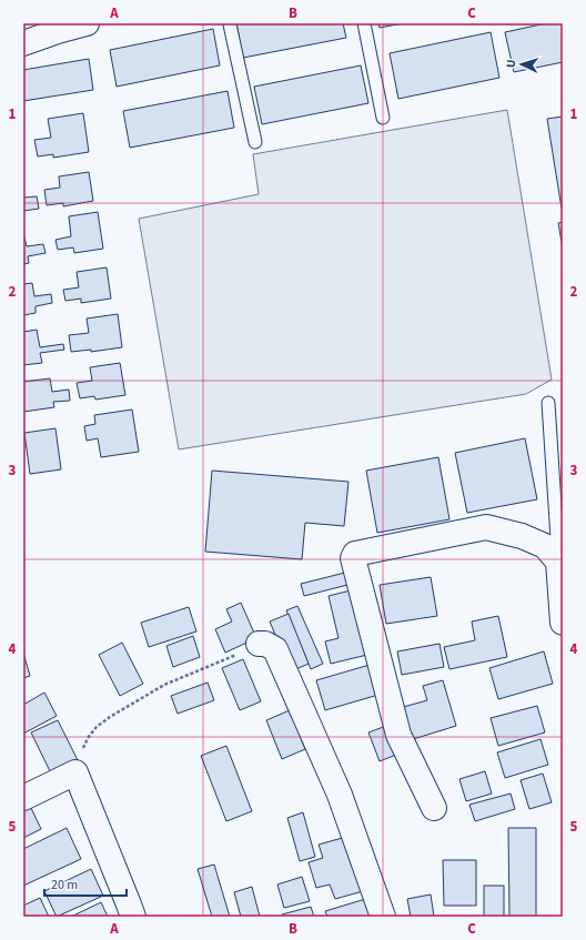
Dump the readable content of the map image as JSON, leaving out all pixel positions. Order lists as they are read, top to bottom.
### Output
{
  "scale_bar": "20 m",
  "north": "left",
  "grid": {
    "columns": ["A", "B", "C"],
    "rows": [
      "1",
      "2",
      "3",
      "4",
      "5"
    ]
  }
}
